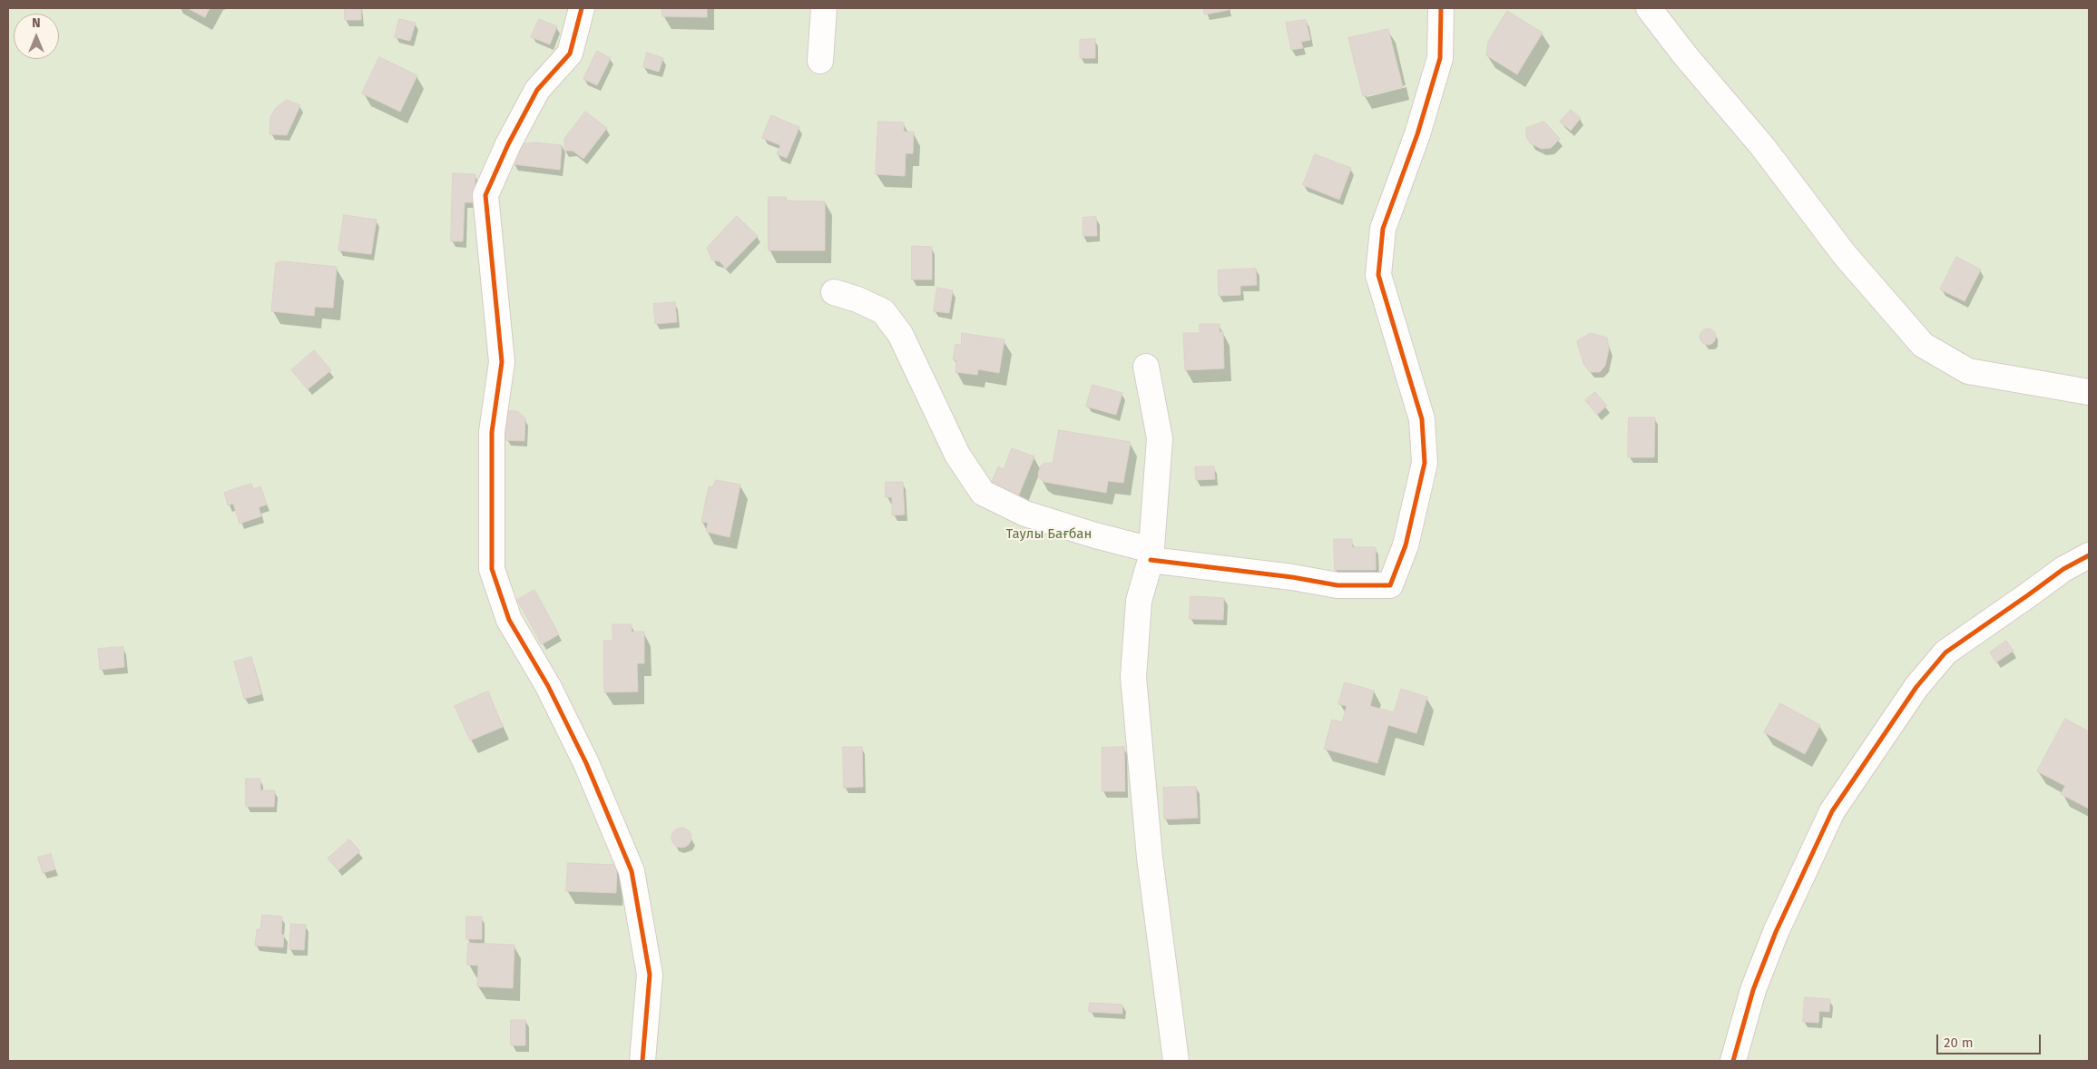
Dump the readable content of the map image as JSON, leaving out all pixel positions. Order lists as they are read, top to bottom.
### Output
{
  "parks": ["Таулы Бағбан"],
  "scale_bar": "20 m",
  "north": "top"
}
